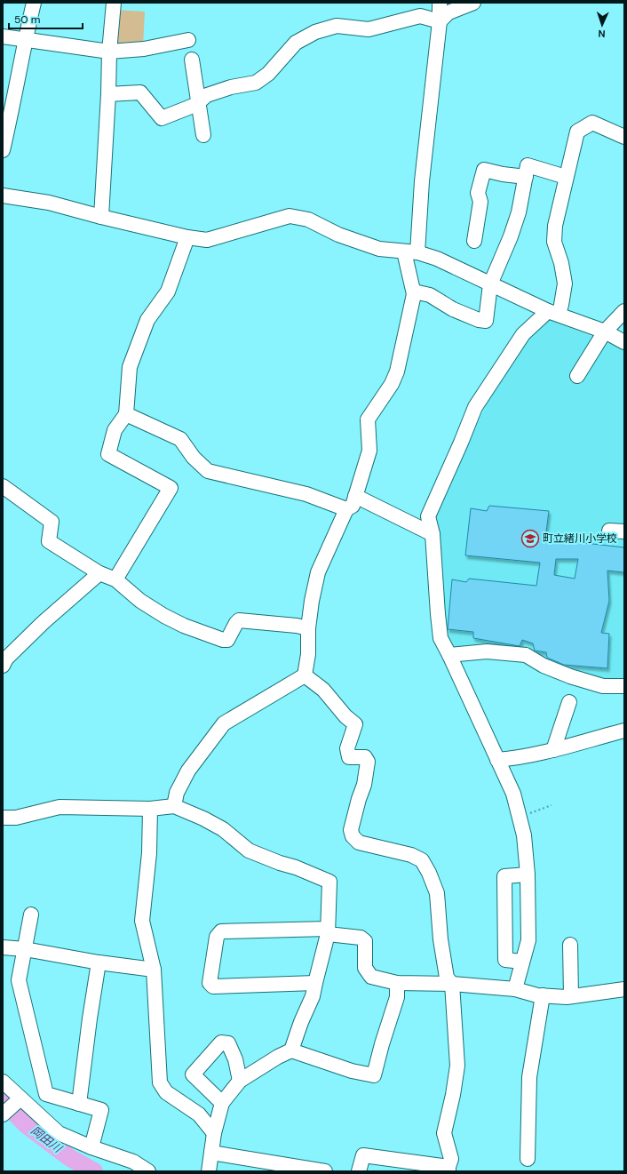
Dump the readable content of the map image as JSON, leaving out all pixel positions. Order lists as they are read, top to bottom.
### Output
{
  "water": ["岡田川"],
  "places": {
    "school or university": ["町立緒川小学校"]
  },
  "scale_bar": "50 m",
  "north": "bottom"
}
